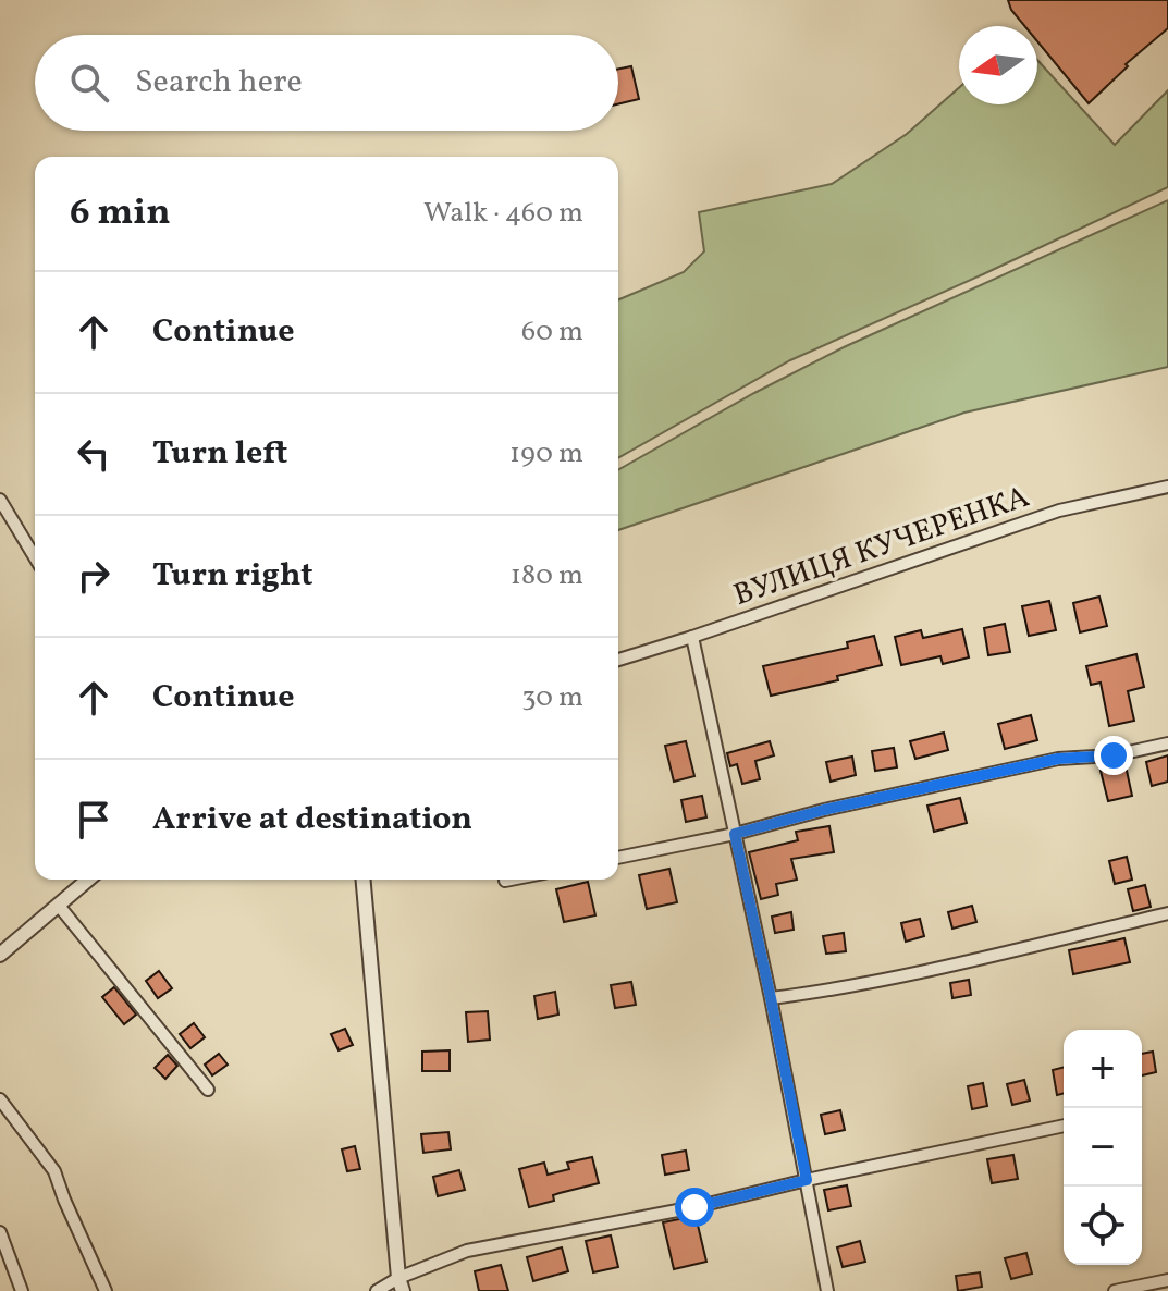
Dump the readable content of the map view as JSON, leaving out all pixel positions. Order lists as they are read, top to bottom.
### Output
{
  "streets": {
    "street": ["ВУЛИЦЯ КУЧЕРЕНКА"]
  },
  "north": "left",
  "page": {
    "search": "Search here",
    "heading": ["6 min", "Walk · 460 m"],
    "list": [
      ["Continue", "60 m"],
      ["Turn left", "190 m"],
      ["Turn right", "180 m"],
      ["Continue", "30 m"],
      "Arrive at destination"
    ],
    "map_buttons": ["+", "−"]
  }
}
